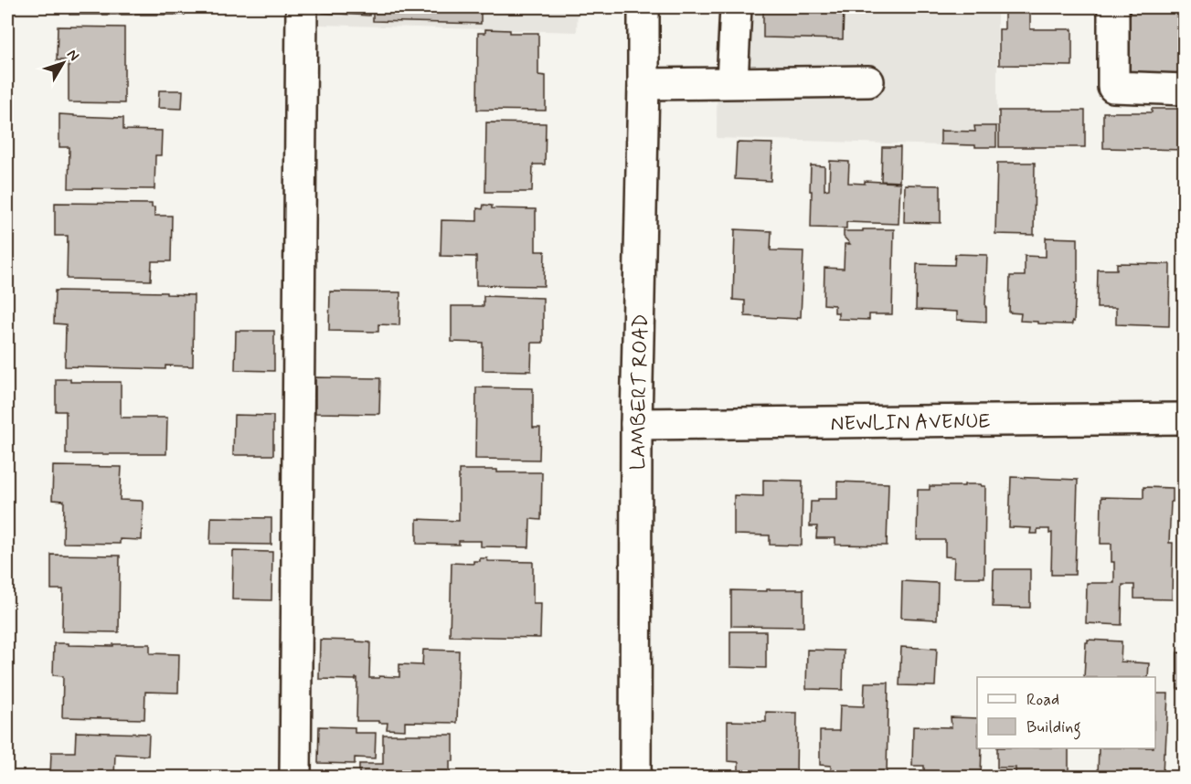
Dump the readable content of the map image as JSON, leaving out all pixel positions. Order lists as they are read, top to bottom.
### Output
{
  "streets": {
    "main road": ["LAMBERT ROAD", "NEWLIN AVENUE"]
  },
  "crossings": [
    ["LAMBERT ROAD", "NEWLIN AVENUE"]
  ],
  "legend": ["Road", "Building"],
  "north": "top right"
}
